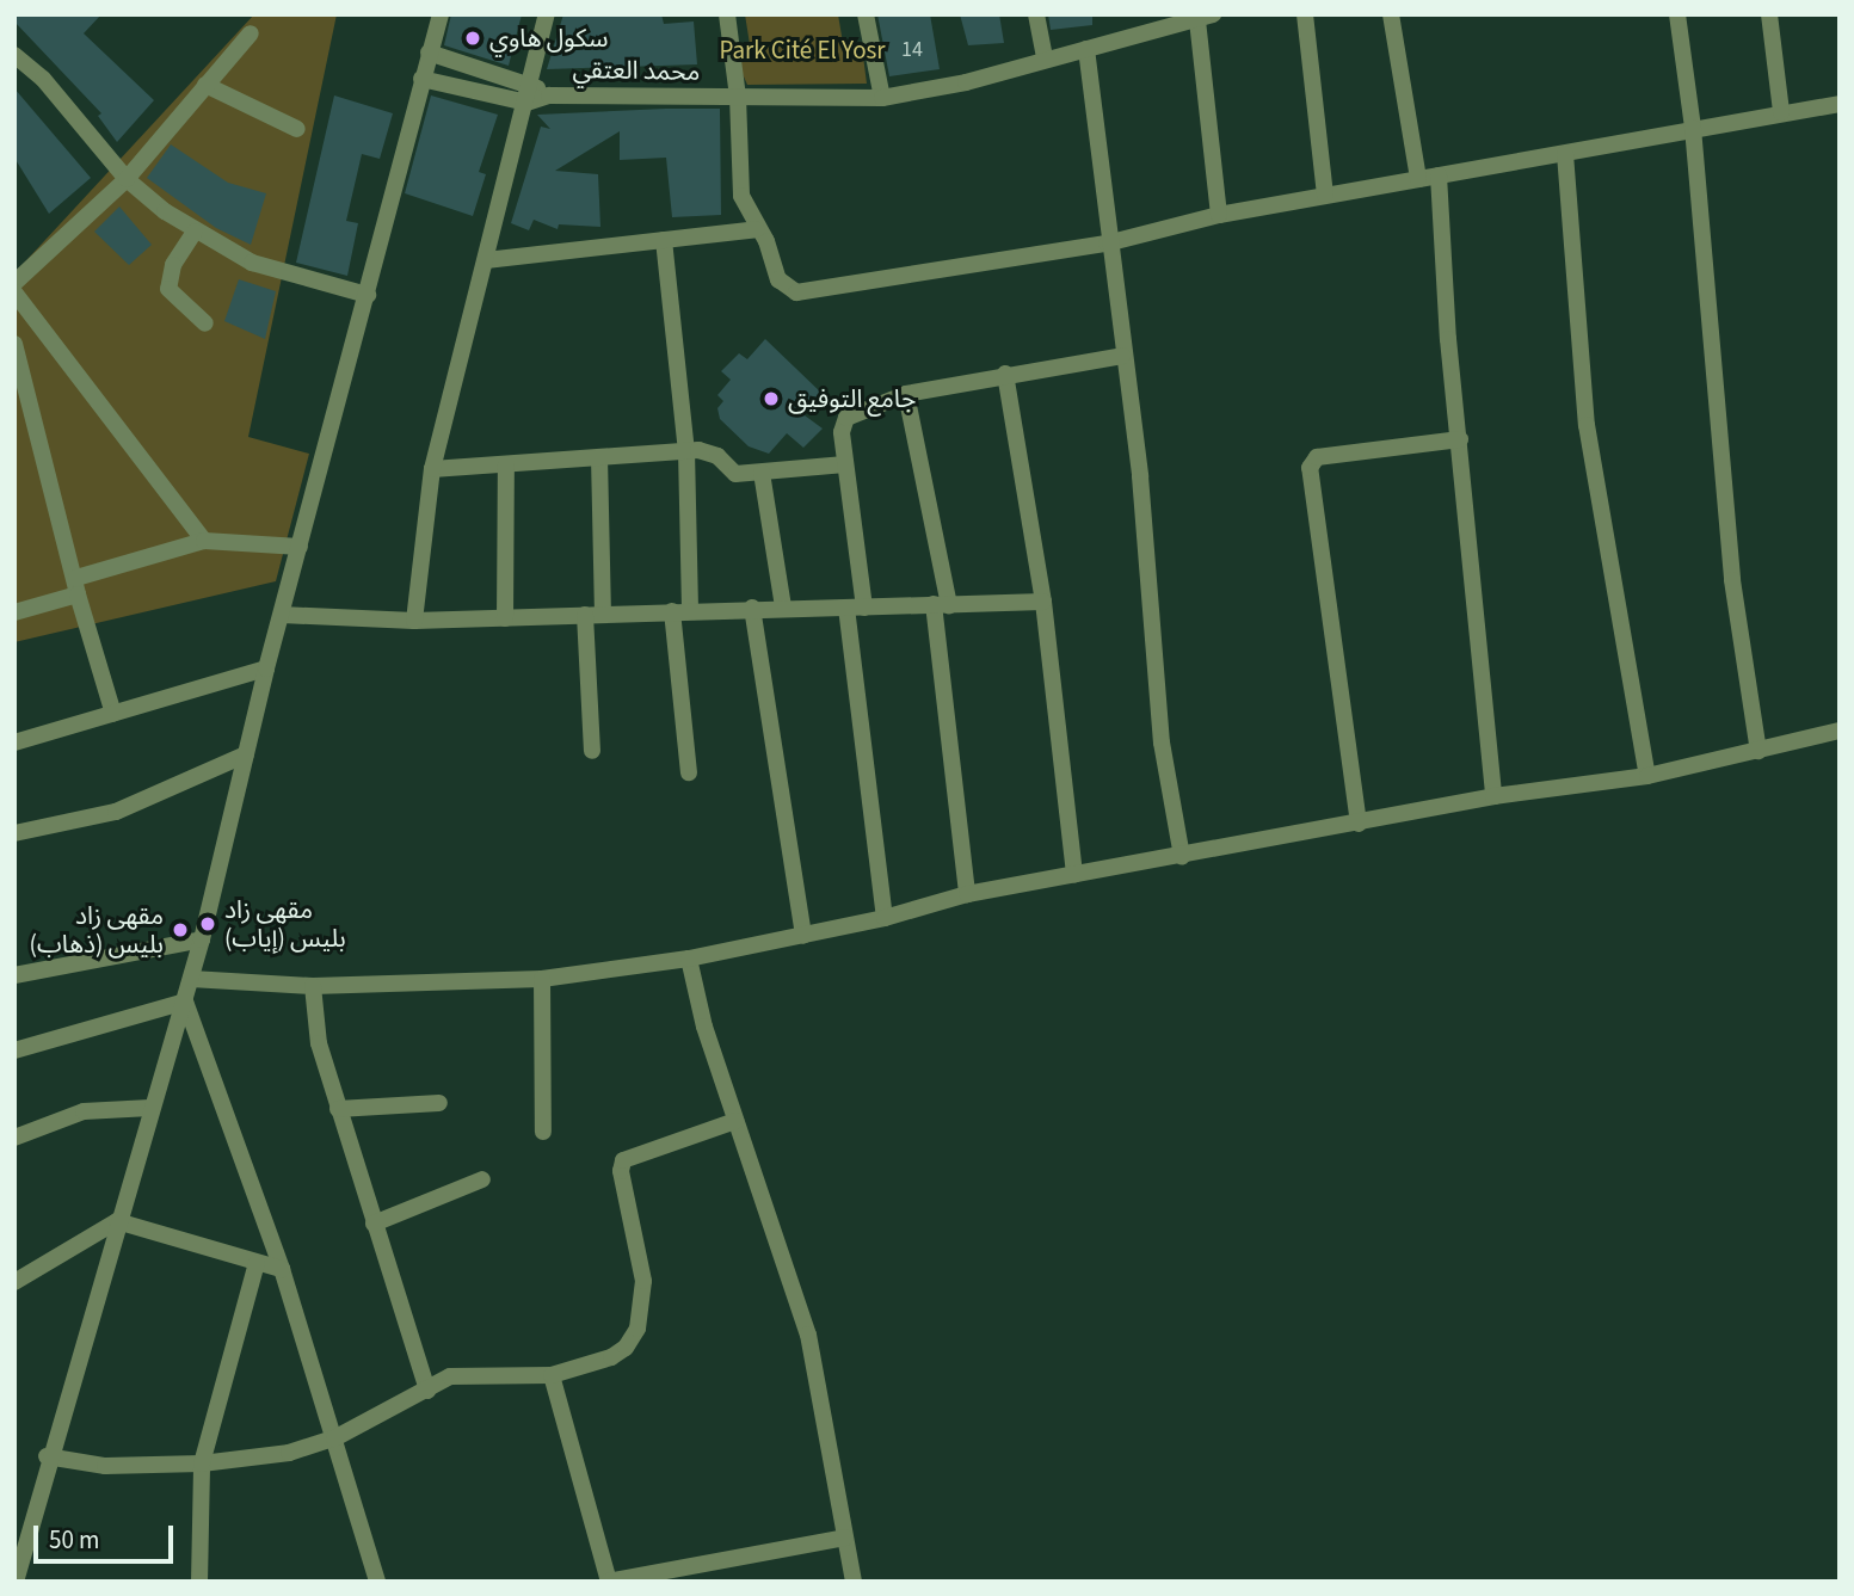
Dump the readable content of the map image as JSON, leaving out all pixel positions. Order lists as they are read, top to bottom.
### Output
{
  "streets": {
    "street": ["محمد العتقي"]
  },
  "parks": ["Park Cité El Yosr"],
  "places": [
    "سكول هاوي",
    "جامع التوفيق",
    "مقهى زاد بليس (إياب)",
    "مقهى زاد بليس (ذهاب)"
  ],
  "house_numbers": ["14"],
  "scale_bar": "50 m"
}
